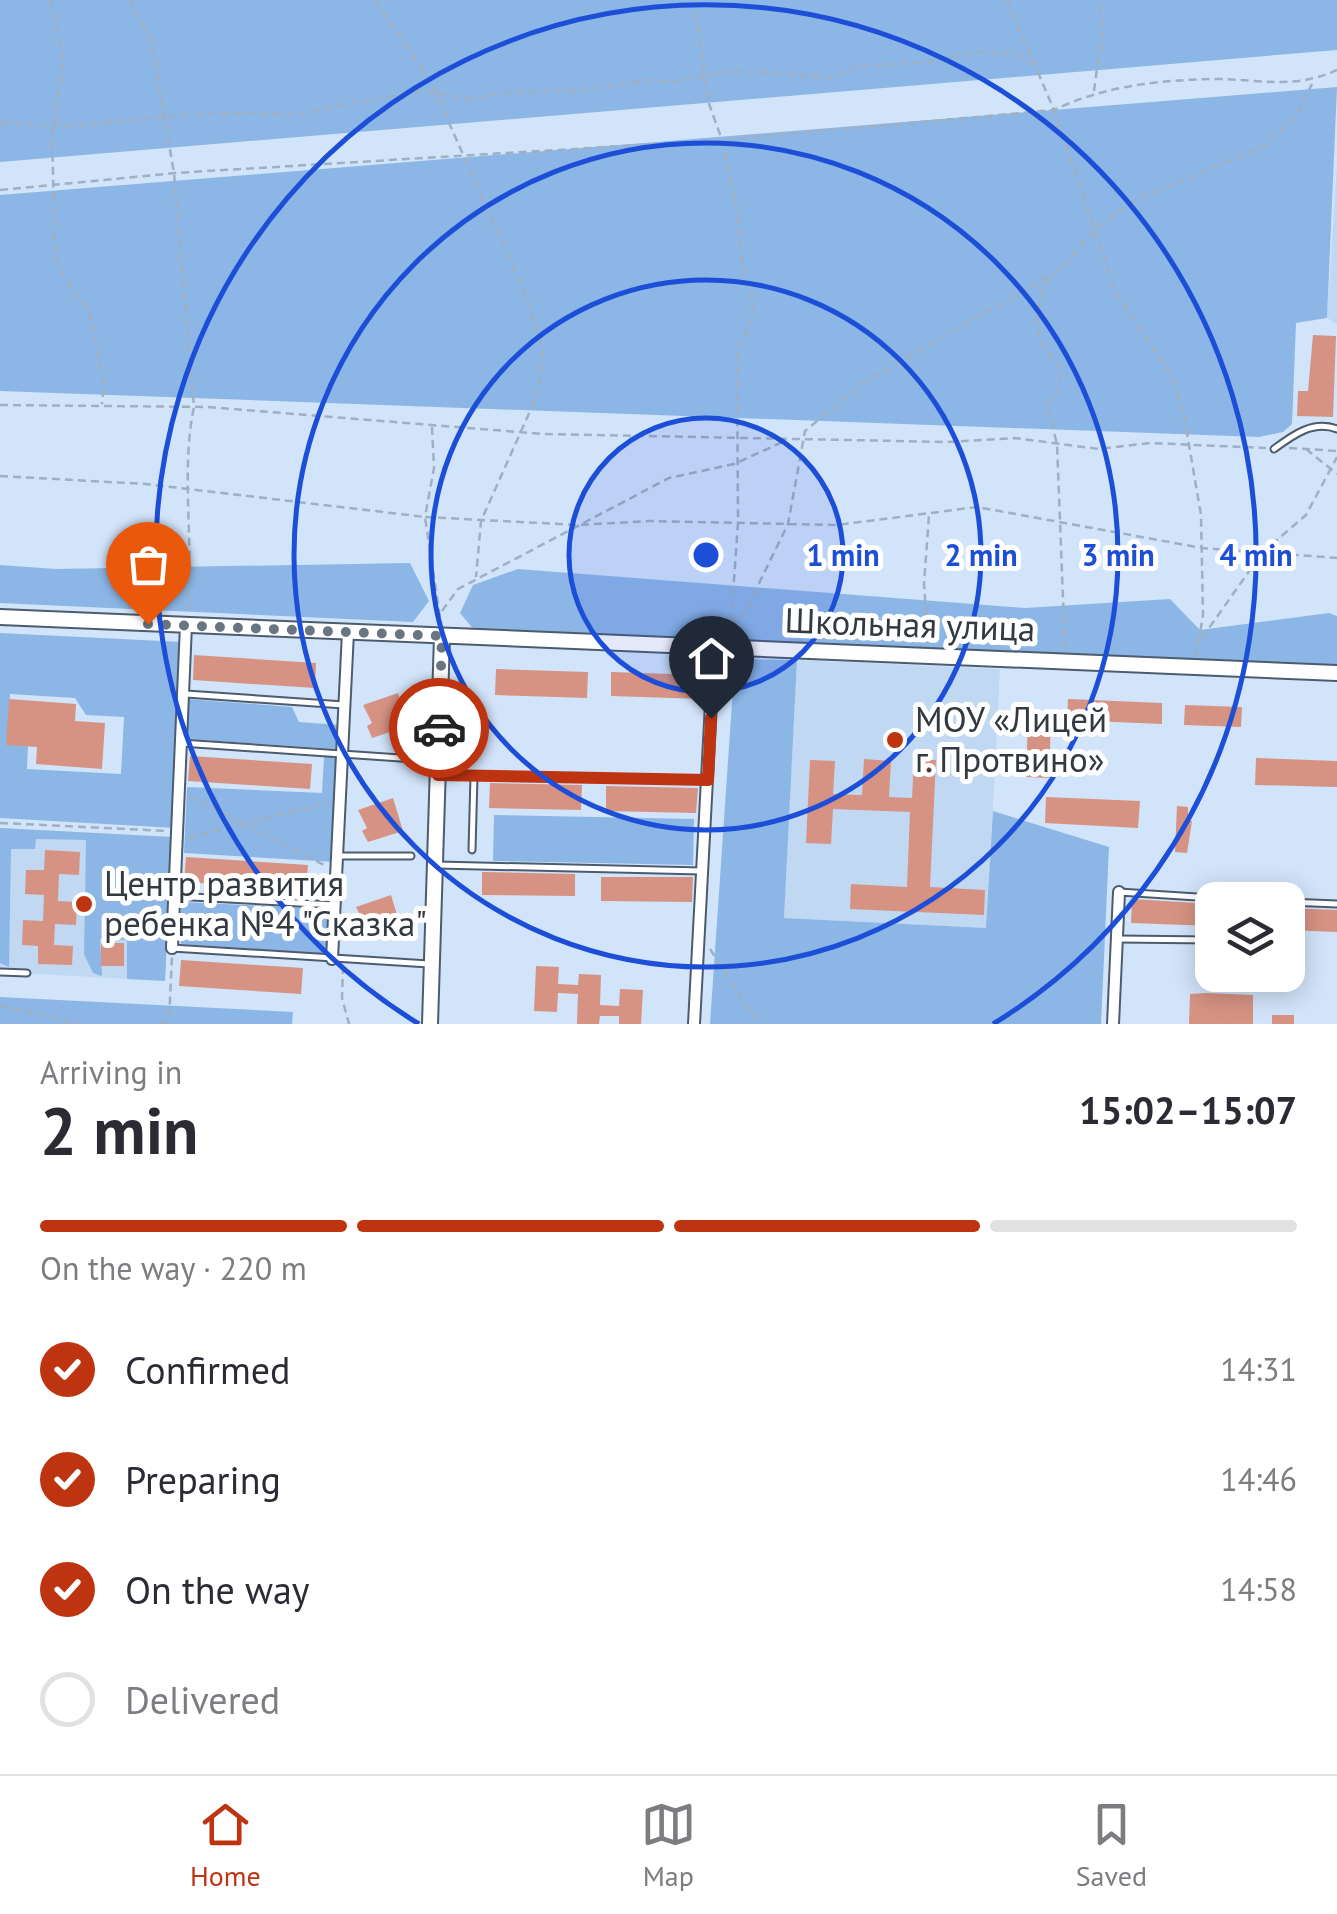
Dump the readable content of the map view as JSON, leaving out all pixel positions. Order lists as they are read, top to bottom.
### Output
{
  "streets": {
    "street": ["Школьная улица"]
  },
  "places": ["МОУ «Лицей г. Протвино»", "Центр развития ребенка №4 \"Сказка\""],
  "page": {
    "heading": ["2 min", "Arriving in", "15:02–15:07"],
    "bar": "On the way · 220 m",
    "list": [
      ["Confirmed", "14:31"],
      ["Preparing", "14:46"],
      ["On the way", "14:58"],
      "Delivered"
    ],
    "tabs": ["Home", "Map", "Saved"]
  },
  "rings": [
    "1 min",
    "2 min",
    "3 min",
    "4 min"
  ]
}
